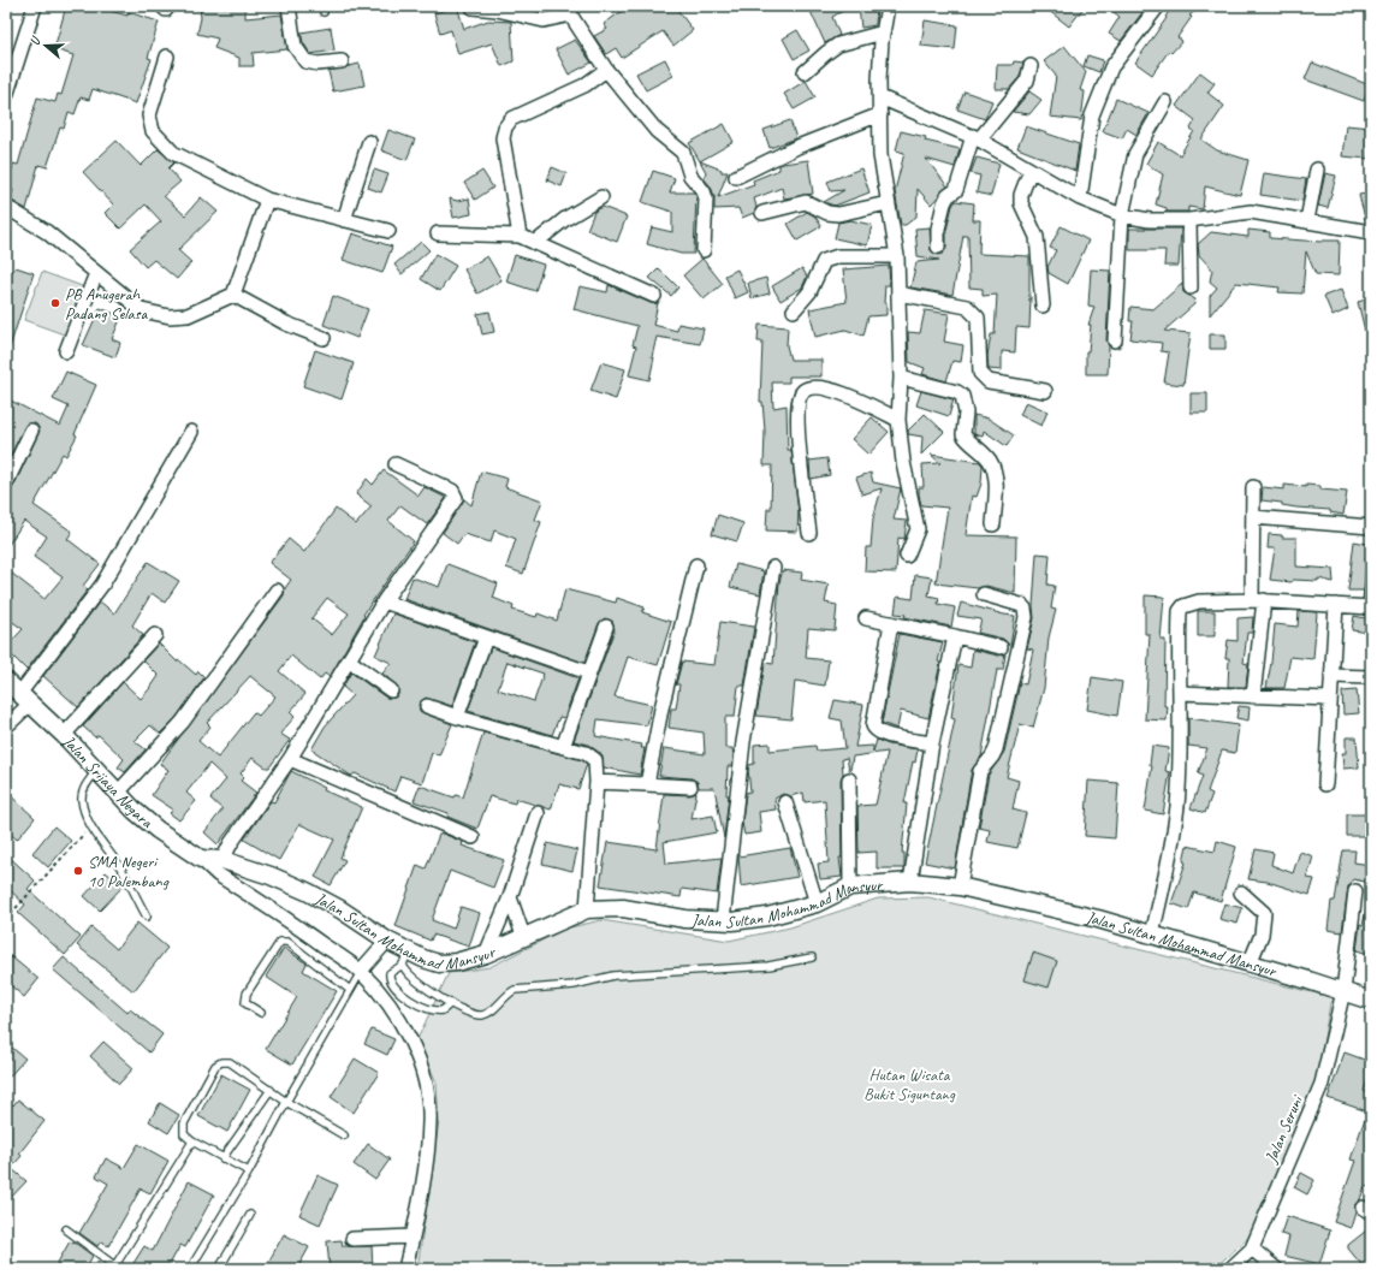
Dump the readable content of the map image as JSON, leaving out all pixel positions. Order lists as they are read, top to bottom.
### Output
{
  "streets": {
    "street": ["Jalan Srijaya Negara", "Jalan Sultan Mohammad Mansyur", "Jalan Seruni"]
  },
  "crossings": [
    ["Jalan Sultan Mohammad Mansyur", "Jalan Seruni"]
  ],
  "parks": ["Hutan Wisata Bukit Siguntang"],
  "places": ["PB Anugerah Padang Selasa", "SMA Negeri 10 Palembang"],
  "north": "left"
}
